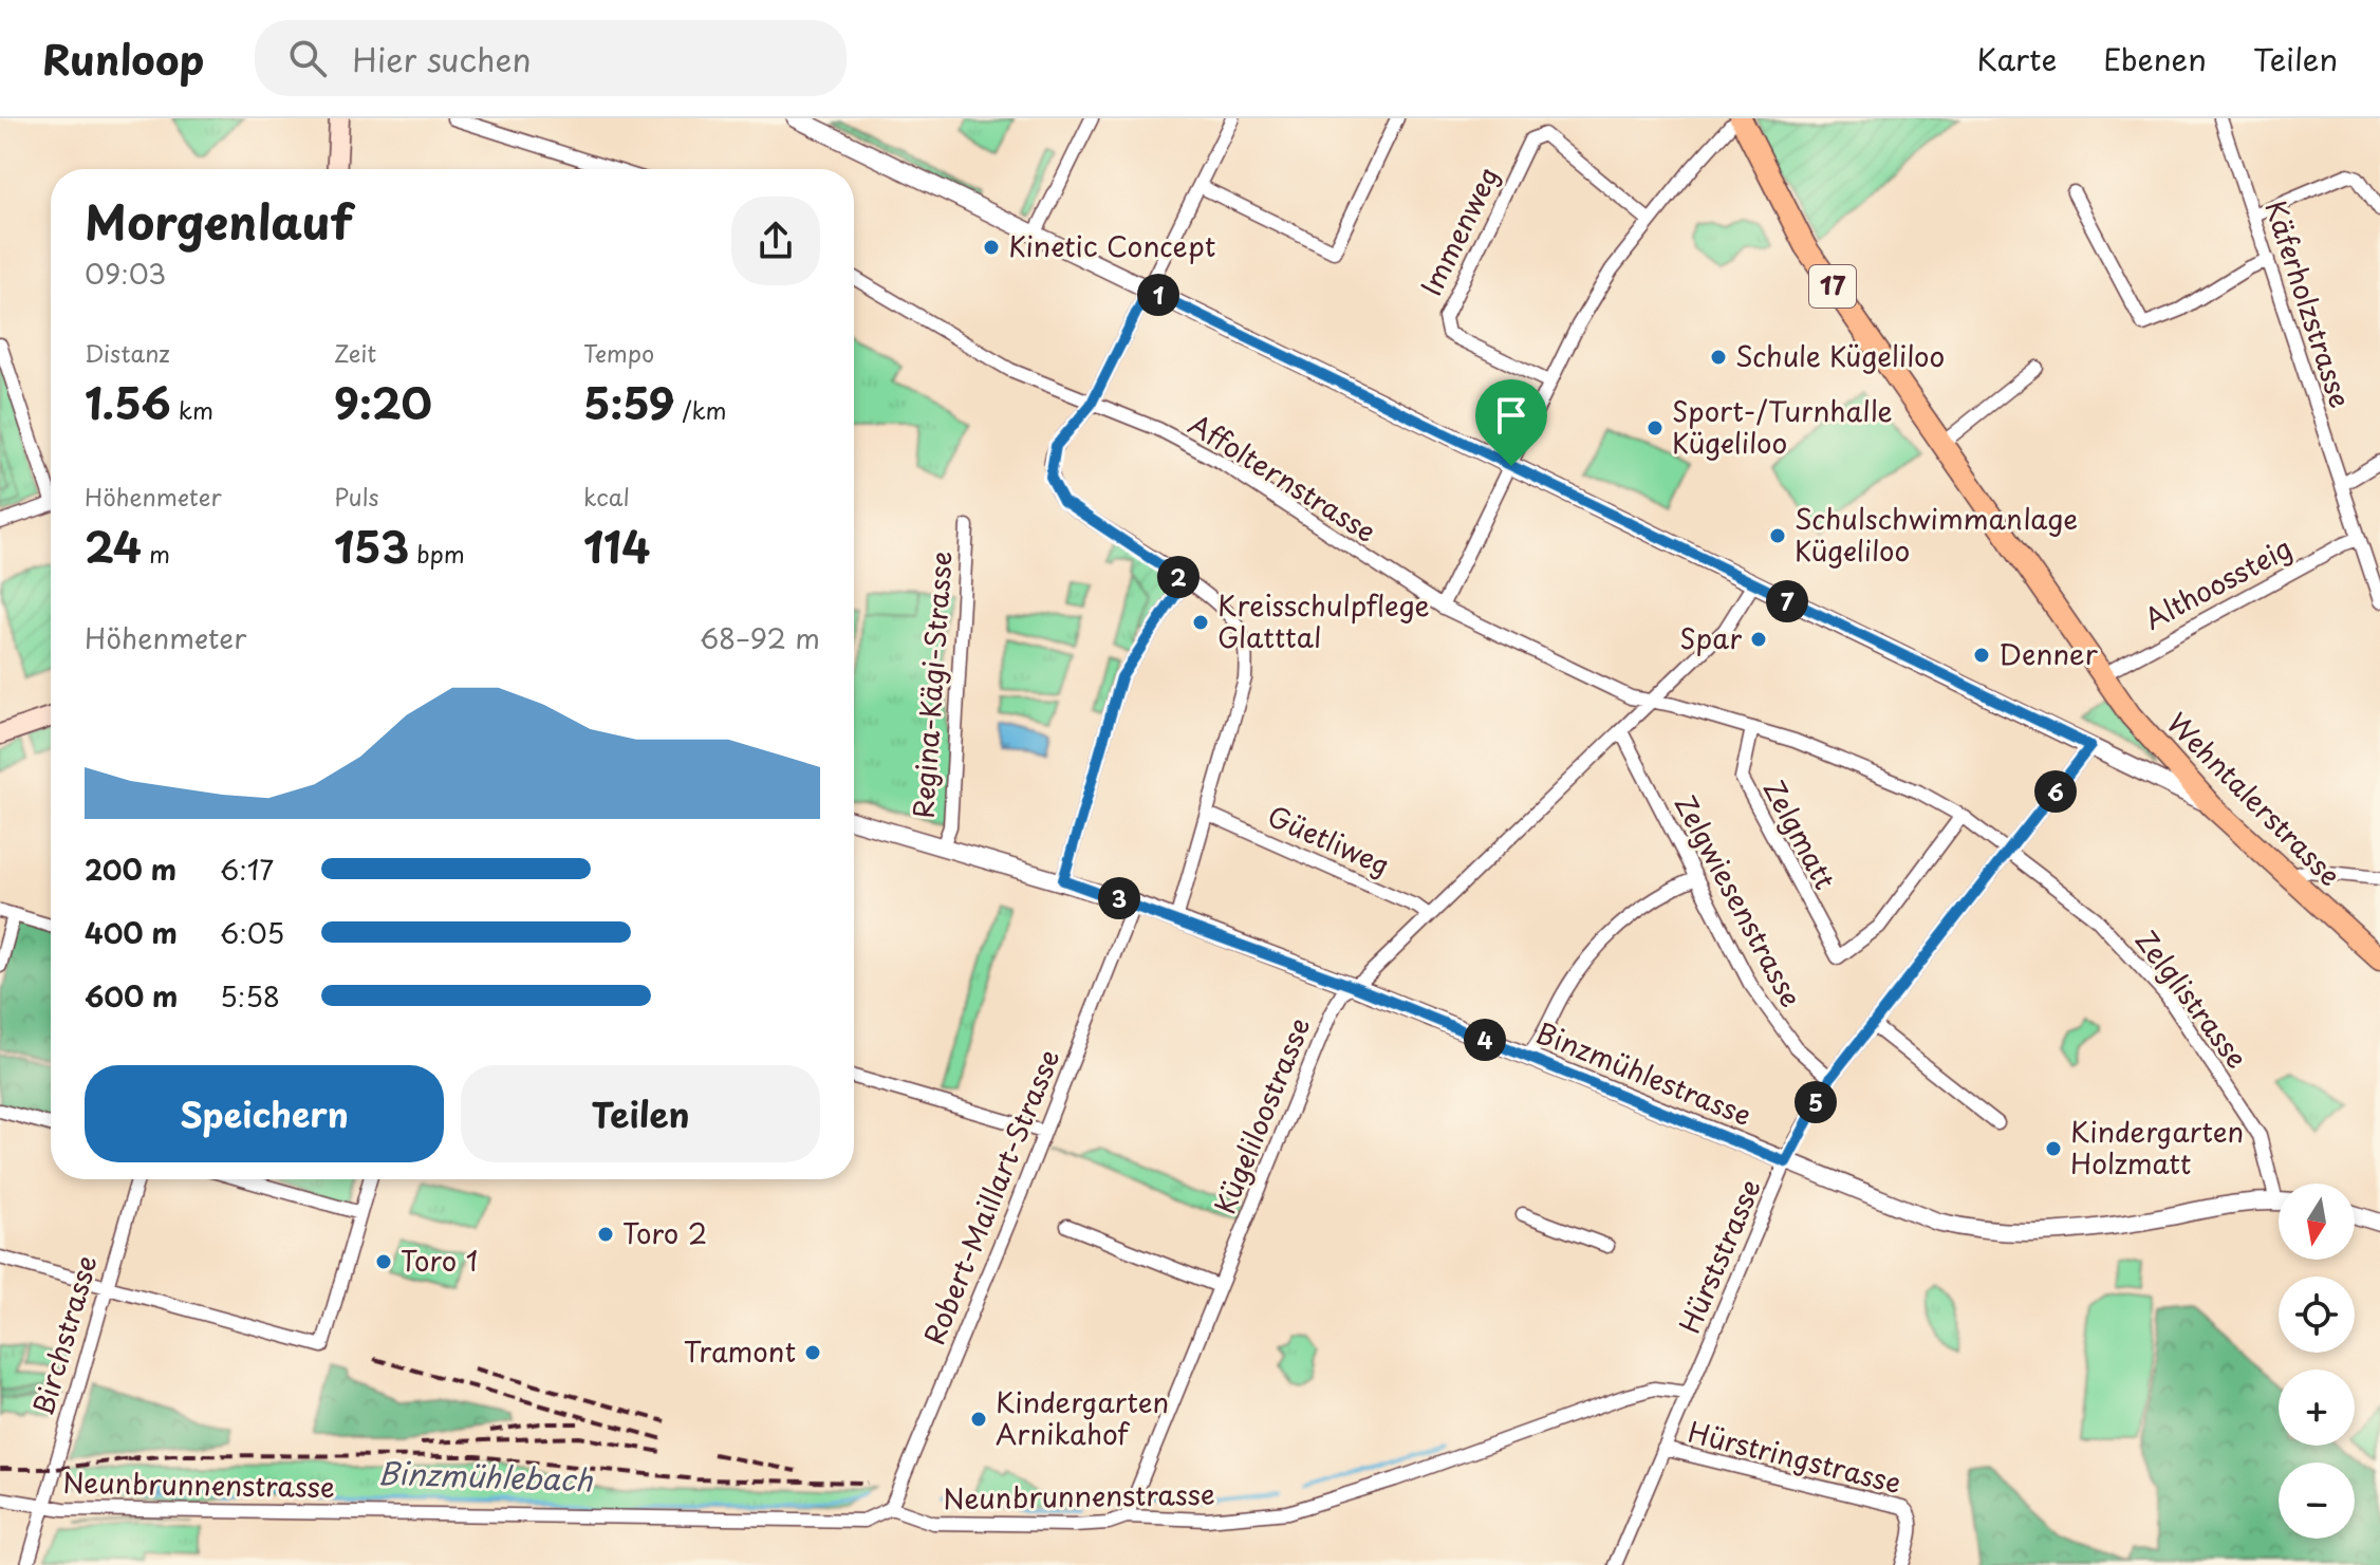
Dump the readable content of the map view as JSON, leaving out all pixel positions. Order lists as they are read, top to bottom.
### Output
{
  "streets": {
    "main road": ["17", "Wehntalerstrasse"],
    "street": [
      "Immenweg",
      "Käferholzstrasse",
      "Affolternstrasse",
      "Althoossteig",
      "Regina-Kägi-Strasse",
      "Zelgmatt",
      "Güetliweg",
      "Zelgwiesenstrasse",
      "Zelglistrasse",
      "Binzmühlestrasse",
      "Kügeliloostrasse",
      "Robert-Maillart-Strasse",
      "Hürststrasse",
      "Birchstrasse",
      "Hürstringstrasse",
      "Neunbrunnenstrasse"
    ]
  },
  "crossings": [
    ["Käferholzstrasse", "Althoossteig"],
    ["Affolternstrasse", "Zelglistrasse"],
    ["Affolternstrasse", "Kügeliloostrasse"],
    ["Althoossteig", "Wehntalerstrasse"],
    ["Regina-Kägi-Strasse", "Binzmühlestrasse"],
    ["Zelgmatt", "Zelglistrasse"],
    ["Güetliweg", "Kügeliloostrasse"],
    ["Zelgwiesenstrasse", "Kügeliloostrasse"],
    ["Zelgwiesenstrasse", "Hürststrasse"],
    ["Zelglistrasse", "Kügeliloostrasse"],
    ["Zelglistrasse", "Hürststrasse"],
    ["Binzmühlestrasse", "Kügeliloostrasse"],
    ["Binzmühlestrasse", "Robert-Maillart-Strasse"],
    ["Binzmühlestrasse", "Hürststrasse"],
    ["Kügeliloostrasse", "Neunbrunnenstrasse"],
    ["Robert-Maillart-Strasse", "Neunbrunnenstrasse"],
    ["Hürststrasse", "Hürstringstrasse"],
    ["Hürststrasse", "Neunbrunnenstrasse"],
    ["Birchstrasse", "Neunbrunnenstrasse"]
  ],
  "water": ["Binzmühlebach"],
  "places": [
    "Kinetic Concept",
    "Schule Kügeliloo",
    "Sport-/Turnhalle Kügeliloo",
    "Schulschwimmanlage Kügeliloo",
    "Kreisschulpflege Glatttal",
    "Spar",
    "Denner",
    "Kindergarten Holzmatt",
    "Toro 2",
    "Toro 1",
    "Tramont",
    "Kindergarten Arnikahof"
  ],
  "north": "bottom",
  "page": {
    "header": "Runloop",
    "search": "Hier suchen",
    "nav": ["Karte", "Ebenen", "Teilen"],
    "heading": ["Morgenlauf", "09:03"],
    "pins": [
      "1",
      "2",
      "7",
      "6",
      "3",
      "4",
      "5"
    ],
    "stats": [
      ["Distanz", "1.56 km"],
      ["Zeit", "9:20"],
      ["Tempo", "5:59 /km"],
      ["Höhenmeter", "24 m"],
      ["Puls", "153 bpm"],
      ["kcal", "114"]
    ],
    "chart": ["Höhenmeter", "68–92 m"],
    "list": [
      {
        "name": "200 m",
        "note": "6:17"
      },
      {
        "name": "400 m",
        "note": "6:05"
      },
      {
        "name": "600 m",
        "note": "5:58"
      }
    ],
    "buttons": ["Speichern", "Teilen"],
    "map_buttons": ["+", "−"]
  }
}
